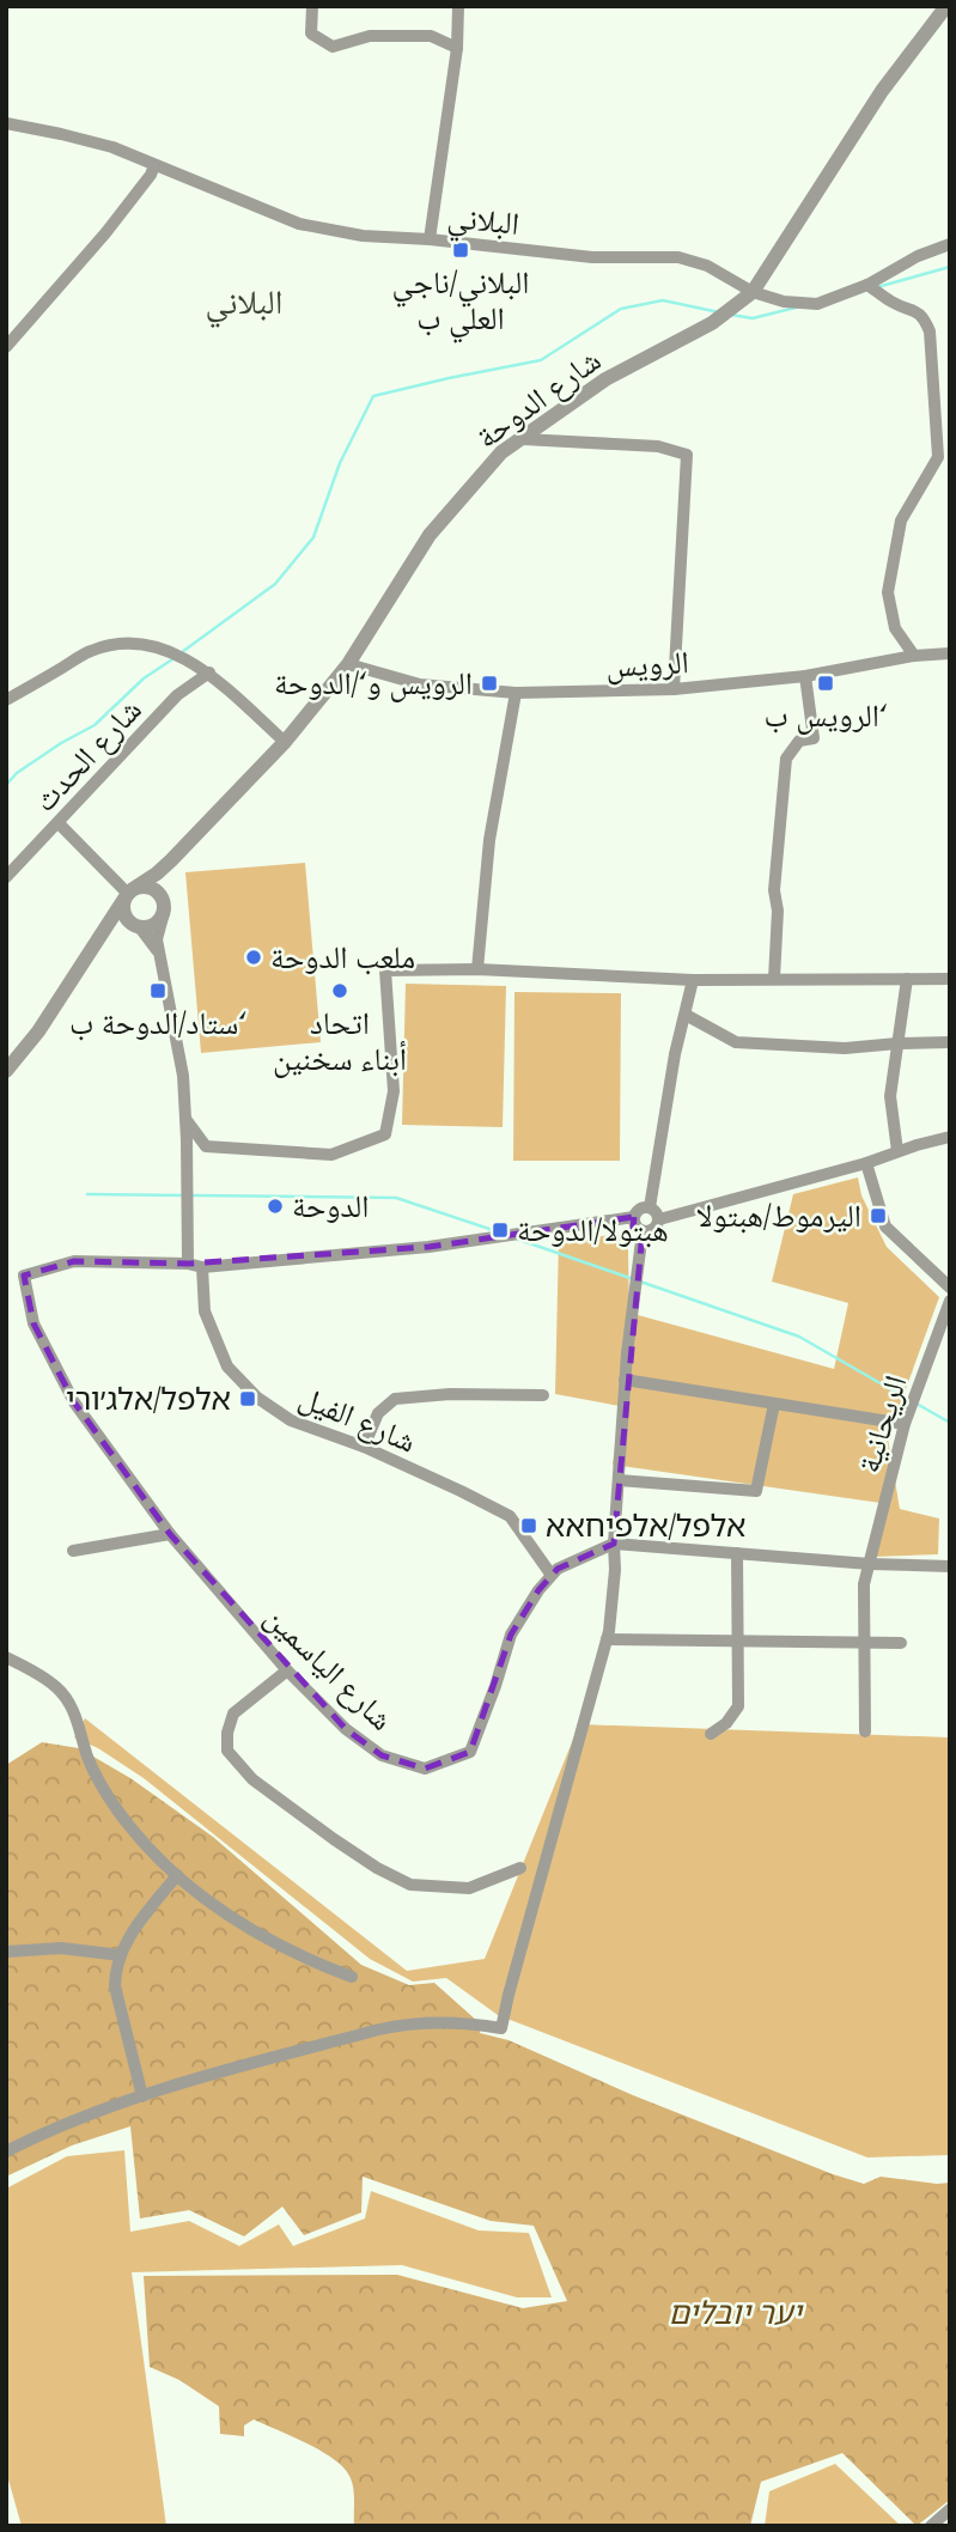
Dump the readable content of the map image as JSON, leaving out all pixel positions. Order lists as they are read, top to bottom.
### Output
{
  "streets": {
    "street": [
      "البلاني",
      "شارع الدوحة",
      "الرويس",
      "شارع الحدث",
      "شارع الفيل",
      "الريحانية",
      "شارع الياسمين"
    ]
  },
  "crossings": [
    ["البلاني", "شارع الدوحة"],
    ["شارع الدوحة", "الرويس"],
    ["شارع الفيل", "شارع الياسمين"]
  ],
  "districts": ["البلاني"],
  "parks": ["יער יובלים"],
  "places": {
    "transit": [
      "البلاني/ناجي العلي ب",
      "الرويس و‘/الدوحة",
      "الرويس ب‘",
      "ستاد/الدوحة ب‘",
      "اليرموط/هبتولا",
      "هبتولا/الدوحة",
      "אלפל/אלג׳ורי",
      "אלפל/אלפיחאא"
    ],
    "other": ["ملعب الدوحة", "اتحاد أبناء سخنين", "الدوحة"]
  }
}
